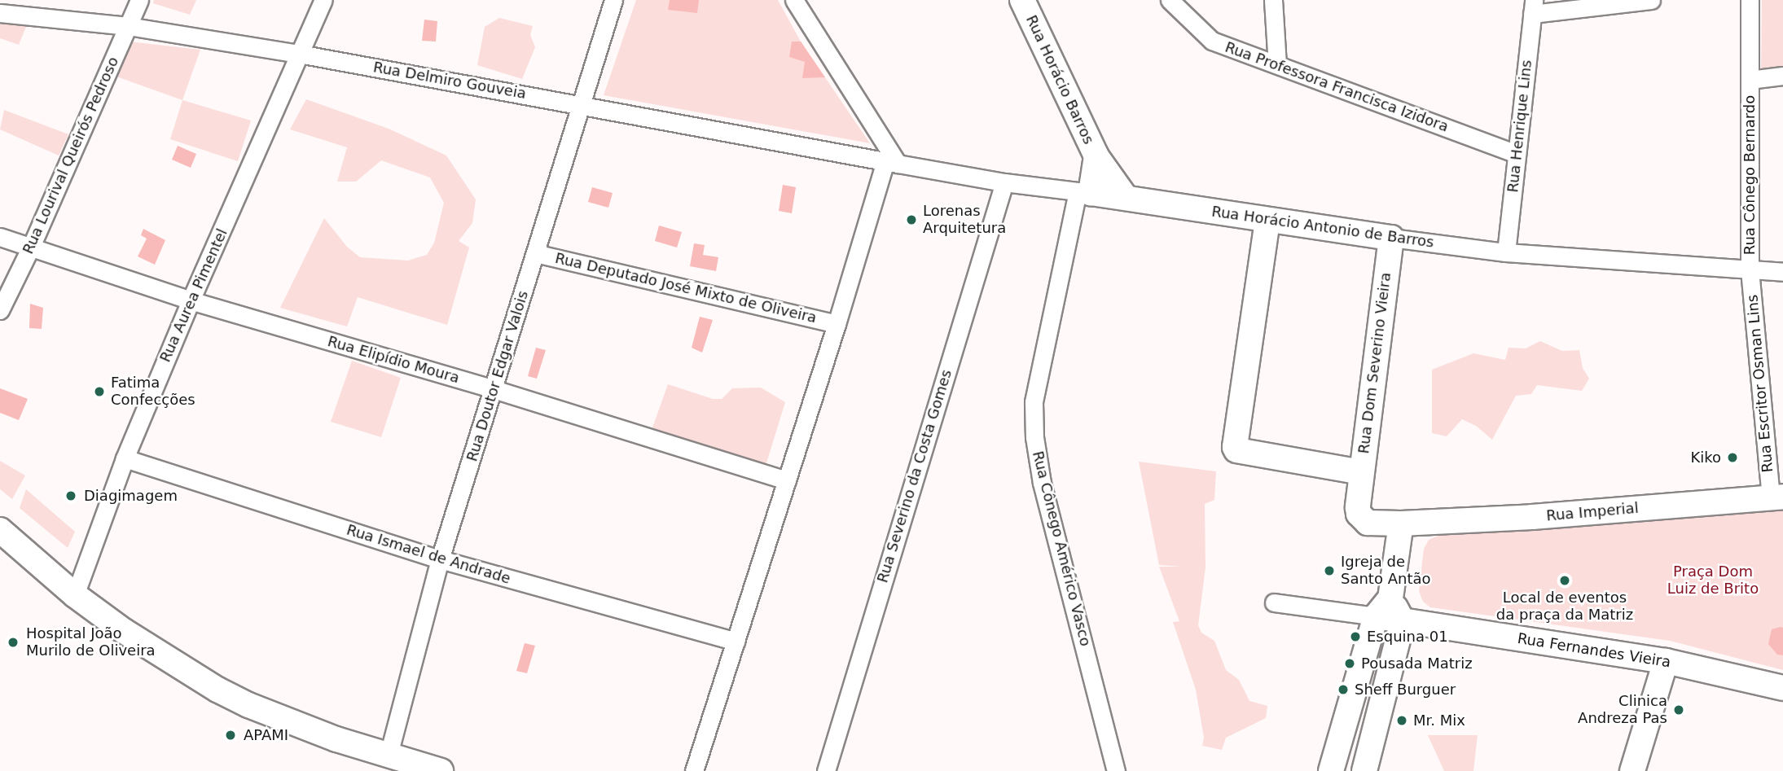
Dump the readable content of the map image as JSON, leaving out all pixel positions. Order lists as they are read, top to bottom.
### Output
{
  "streets": {
    "main road": [
      "Rua Horácio Barros",
      "Rua Horácio Antonio de Barros",
      "Rua Dom Severino Vieira",
      "Rua Imperial",
      "Rua Fernandes Vieira"
    ],
    "street": [
      "Rua Delmiro Gouveia",
      "Rua Professora Francisca Izidora",
      "Rua Henrique Lins",
      "Rua Lourival Queirós Pedroso",
      "Rua Cônego Bernardo",
      "Rua Deputado José Mixto de Oliveira",
      "Rua Aurea Pimentel",
      "Rua Elipídio Moura",
      "Rua Doutor Edgar Valois",
      "Rua Escritor Osman Lins",
      "Rua Severino da Costa Gomes",
      "Rua Cônego Américo Vasco",
      "Rua Ismael de Andrade"
    ]
  },
  "crossings": [
    ["Rua Horácio Barros", "Rua Horácio Antonio de Barros"],
    ["Rua Horácio Barros", "Rua Cônego Américo Vasco"],
    ["Rua Delmiro Gouveia", "Rua Lourival Queirós Pedroso"],
    ["Rua Delmiro Gouveia", "Rua Horácio Antonio de Barros"],
    ["Rua Delmiro Gouveia", "Rua Aurea Pimentel"],
    ["Rua Delmiro Gouveia", "Rua Doutor Edgar Valois"],
    ["Rua Professora Francisca Izidora", "Rua Henrique Lins"],
    ["Rua Henrique Lins", "Rua Horácio Antonio de Barros"],
    ["Rua Lourival Queirós Pedroso", "Rua Elipídio Moura"],
    ["Rua Cônego Bernardo", "Rua Horácio Antonio de Barros"],
    ["Rua Cônego Bernardo", "Rua Escritor Osman Lins"],
    ["Rua Horácio Antonio de Barros", "Rua Dom Severino Vieira"],
    ["Rua Horácio Antonio de Barros", "Rua Escritor Osman Lins"],
    ["Rua Horácio Antonio de Barros", "Rua Severino da Costa Gomes"],
    ["Rua Horácio Antonio de Barros", "Rua Cônego Américo Vasco"],
    ["Rua Deputado José Mixto de Oliveira", "Rua Doutor Edgar Valois"],
    ["Rua Aurea Pimentel", "Rua Elipídio Moura"],
    ["Rua Aurea Pimentel", "Rua Ismael de Andrade"],
    ["Rua Elipídio Moura", "Rua Doutor Edgar Valois"],
    ["Rua Dom Severino Vieira", "Rua Imperial"],
    ["Rua Doutor Edgar Valois", "Rua Ismael de Andrade"],
    ["Rua Escritor Osman Lins", "Rua Imperial"]
  ],
  "parks": ["Praça Dom Luiz de Brito"],
  "places": [
    "Lorenas Arquitetura",
    "Fatima Confecções",
    "Kiko",
    "Diagimagem",
    "Igreja de Santo Antão",
    "Local de eventos da praça da Matriz",
    "Esquina 01",
    "Hospital João Murilo de Oliveira",
    "Pousada Matriz",
    "Sheff Burguer",
    "Clinica Andreza Pas",
    "Mr. Mix",
    "APAMI"
  ]
}
